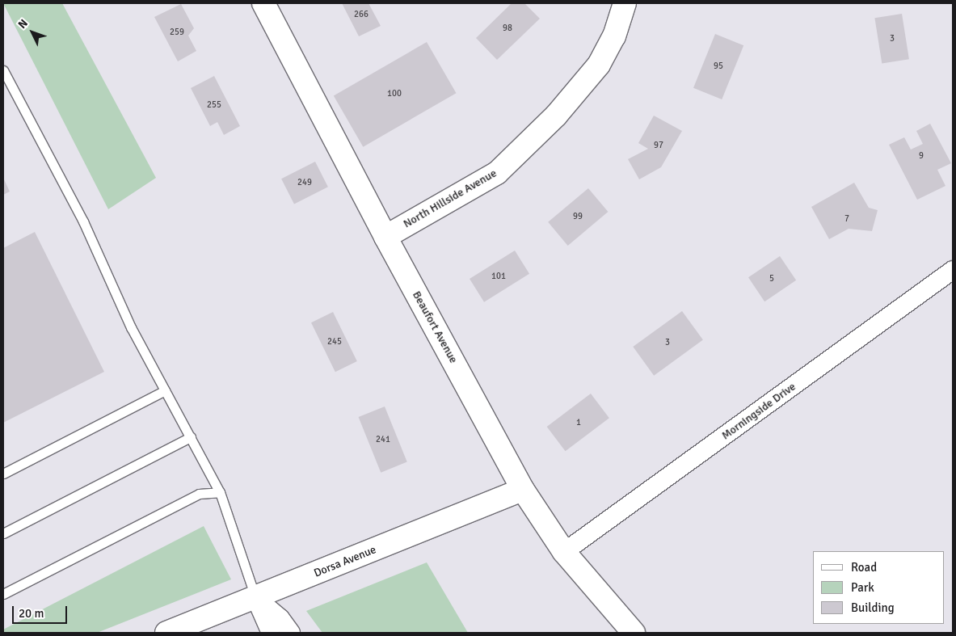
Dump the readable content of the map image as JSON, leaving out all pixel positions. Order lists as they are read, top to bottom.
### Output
{
  "streets": {
    "street": [
      "North Hillside Avenue",
      "Beaufort Avenue",
      "Morningside Drive",
      "Dorsa Avenue"
    ]
  },
  "crossings": [
    ["North Hillside Avenue", "Beaufort Avenue"],
    ["Beaufort Avenue", "Morningside Drive"],
    ["Beaufort Avenue", "Dorsa Avenue"]
  ],
  "house_numbers": [
    "266",
    "98",
    "259",
    "3",
    "95",
    "100",
    "255",
    "97",
    "9",
    "249",
    "99",
    "7",
    "101",
    "5",
    "245",
    "3",
    "1",
    "241"
  ],
  "legend": ["Road", "Park", "Building"],
  "scale_bar": "20 m",
  "north": "top left"
}
